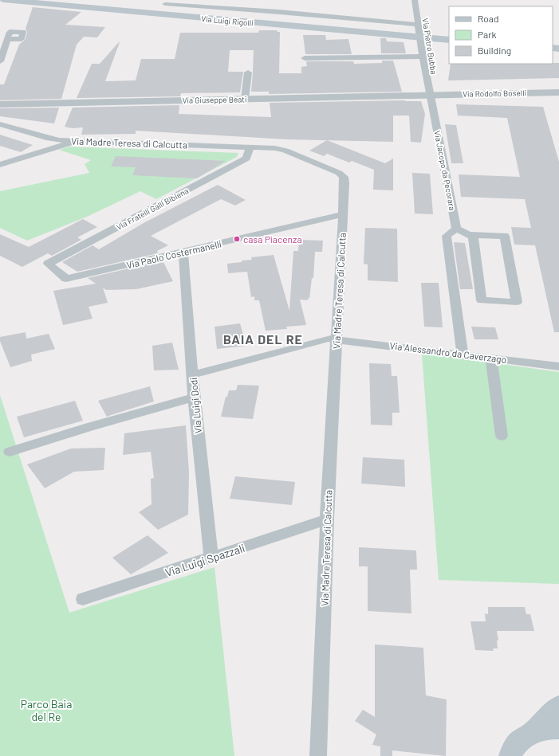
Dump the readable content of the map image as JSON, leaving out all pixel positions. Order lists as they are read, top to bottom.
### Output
{
  "streets": {
    "main road": ["Via Luigi Rigolli"],
    "street": [
      "Via Pietro Bubba",
      "Via Rodolfo Boselli",
      "Via Giuseppe Beati",
      "Via Madre Teresa di Calcutta",
      "Via Jacopo da Pecorara",
      "Via Fratelli Galli Bibiena",
      "Via Paolo Costermanelli",
      "Via Alessandro da Caverzago",
      "Via Luigi Dodi",
      "Via Luigi Spazzali"
    ]
  },
  "crossings": [
    ["Via Luigi Rigolli", "Via Pietro Bubba"],
    ["Via Pietro Bubba", "Via Rodolfo Boselli"],
    ["Via Pietro Bubba", "Via Giuseppe Beati"],
    ["Via Pietro Bubba", "Via Jacopo da Pecorara"],
    ["Via Rodolfo Boselli", "Via Giuseppe Beati"],
    ["Via Rodolfo Boselli", "Via Jacopo da Pecorara"],
    ["Via Giuseppe Beati", "Via Jacopo da Pecorara"],
    ["Via Madre Teresa di Calcutta", "Via Fratelli Galli Bibiena"],
    ["Via Madre Teresa di Calcutta", "Via Paolo Costermanelli"],
    ["Via Madre Teresa di Calcutta", "Via Alessandro da Caverzago"],
    ["Via Madre Teresa di Calcutta", "Via Luigi Spazzali"],
    ["Via Fratelli Galli Bibiena", "Via Paolo Costermanelli"],
    ["Via Paolo Costermanelli", "Via Luigi Dodi"],
    ["Via Luigi Dodi", "Via Luigi Spazzali"]
  ],
  "districts": ["BAIA DEL RE"],
  "parks": ["Parco Baia del Re"],
  "places": ["casa Piacenza"],
  "legend": ["Road", "Park", "Building"]
}
